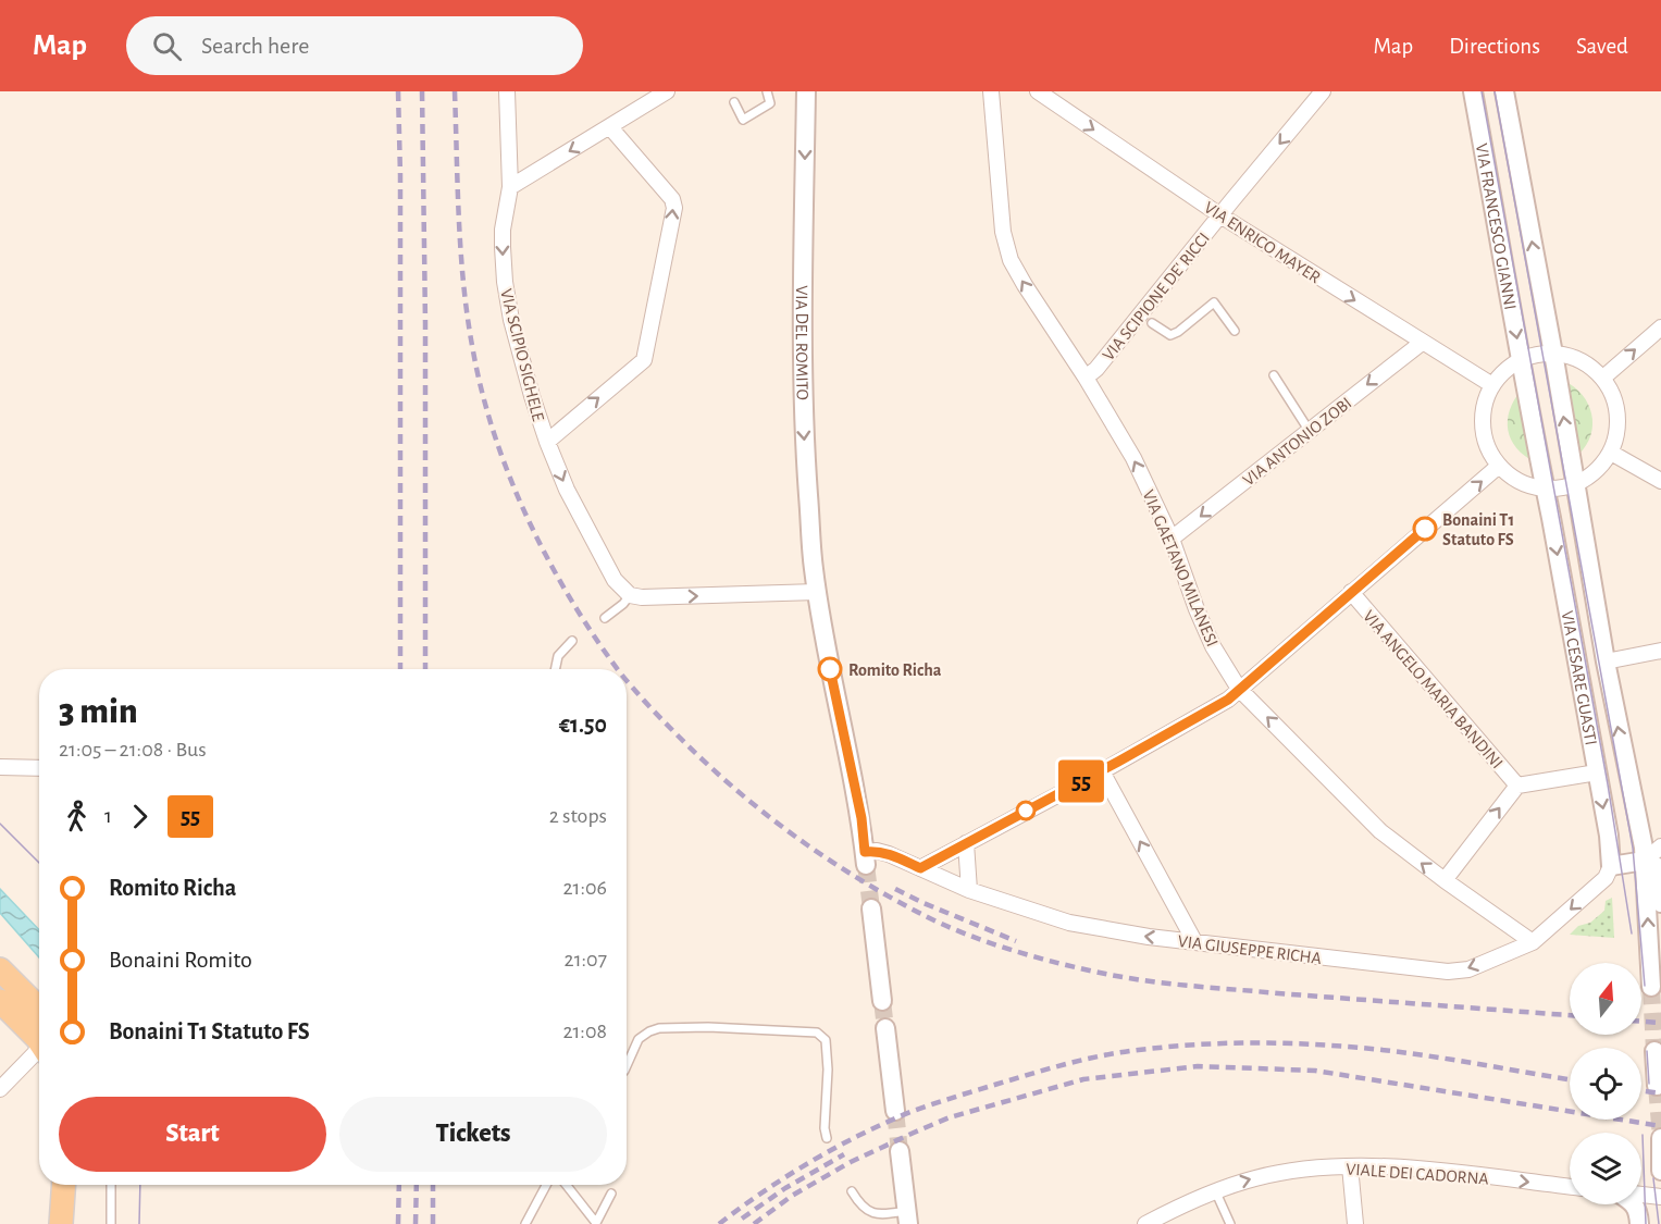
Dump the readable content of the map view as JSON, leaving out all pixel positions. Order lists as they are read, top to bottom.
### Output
{
  "streets": {
    "street": [
      "VIA FRANCESCO GIANNI",
      "VIA ENRICO MAYER",
      "VIA SCIPIONE DE' RICCI",
      "VIA DEL ROMITO",
      "VIA SCIPIO SIGHELE",
      "VIA ANTONIO ZOBI",
      "VIA GAETANO MILANESI",
      "VIA CESARE GUASTI",
      "VIA ANGELO MARIA BANDINI",
      "VIA GIUSEPPE RICHA",
      "VIALE DEI CADORNA"
    ]
  },
  "crossings": [
    ["VIA FRANCESCO GIANNI", "VIA CESARE GUASTI"],
    ["VIA ENRICO MAYER", "VIA SCIPIONE DE' RICCI"],
    ["VIA ENRICO MAYER", "VIA ANTONIO ZOBI"],
    ["VIA SCIPIONE DE' RICCI", "VIA GAETANO MILANESI"],
    ["VIA DEL ROMITO", "VIA GIUSEPPE RICHA"],
    ["VIA ANTONIO ZOBI", "VIA GAETANO MILANESI"],
    ["VIA GAETANO MILANESI", "VIA GIUSEPPE RICHA"],
    ["VIA CESARE GUASTI", "VIA GIUSEPPE RICHA"]
  ],
  "one_way": [
    "VIA ENRICO MAYER",
    "VIA SCIPIONE DE' RICCI",
    "VIA DEL ROMITO",
    "VIA SCIPIO SIGHELE",
    "VIA ANTONIO ZOBI",
    "VIA GAETANO MILANESI",
    "VIA GIUSEPPE RICHA",
    "VIALE DEI CADORNA"
  ],
  "places": ["Bonaini T1 Statuto FS", "Romito Richa"],
  "lines": ["bus line 55"],
  "north": "top",
  "page": {
    "header": "Map",
    "search": "Search here",
    "nav": ["Map", "Directions", "Saved"],
    "on_map": "55",
    "heading": ["3 min", "21:05 – 21:08 · Bus", "€1.50"],
    "legs": ["1", "55", "2 stops"],
    "list": [
      {
        "name": "Romito Richa",
        "value": "21:06"
      },
      {
        "name": "Bonaini Romito",
        "value": "21:07"
      },
      {
        "name": "Bonaini T1 Statuto FS",
        "value": "21:08"
      }
    ],
    "buttons": ["Start", "Tickets"]
  }
}
